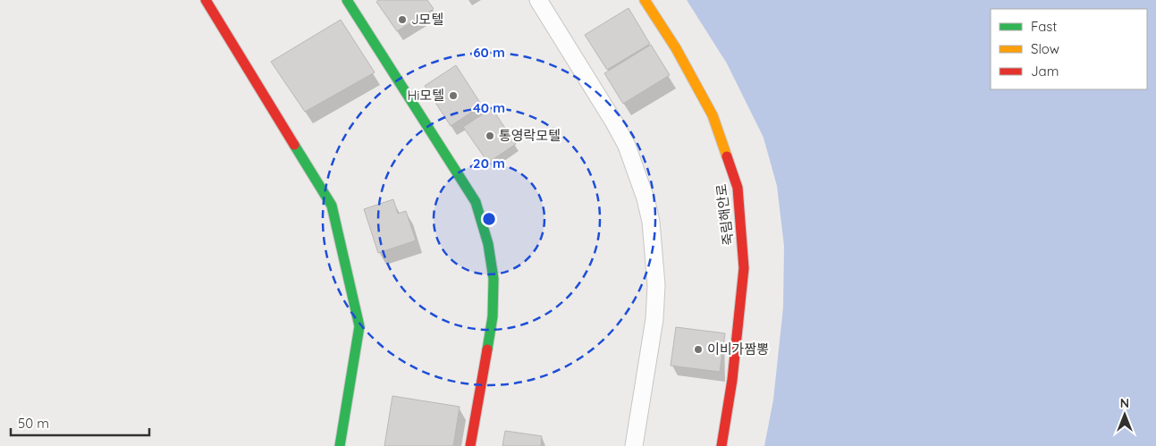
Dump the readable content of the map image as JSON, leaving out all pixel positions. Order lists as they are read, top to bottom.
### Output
{
  "streets": {
    "street": ["죽림해안로"]
  },
  "places": [
    "J모텔",
    "Hi모텔",
    "통영락모텔",
    "이비가짬뽕"
  ],
  "legend": ["Fast", "Slow", "Jam"],
  "scale_bar": "50 m",
  "north": "top",
  "rings": ["60 m", "40 m", "20 m"]
}
